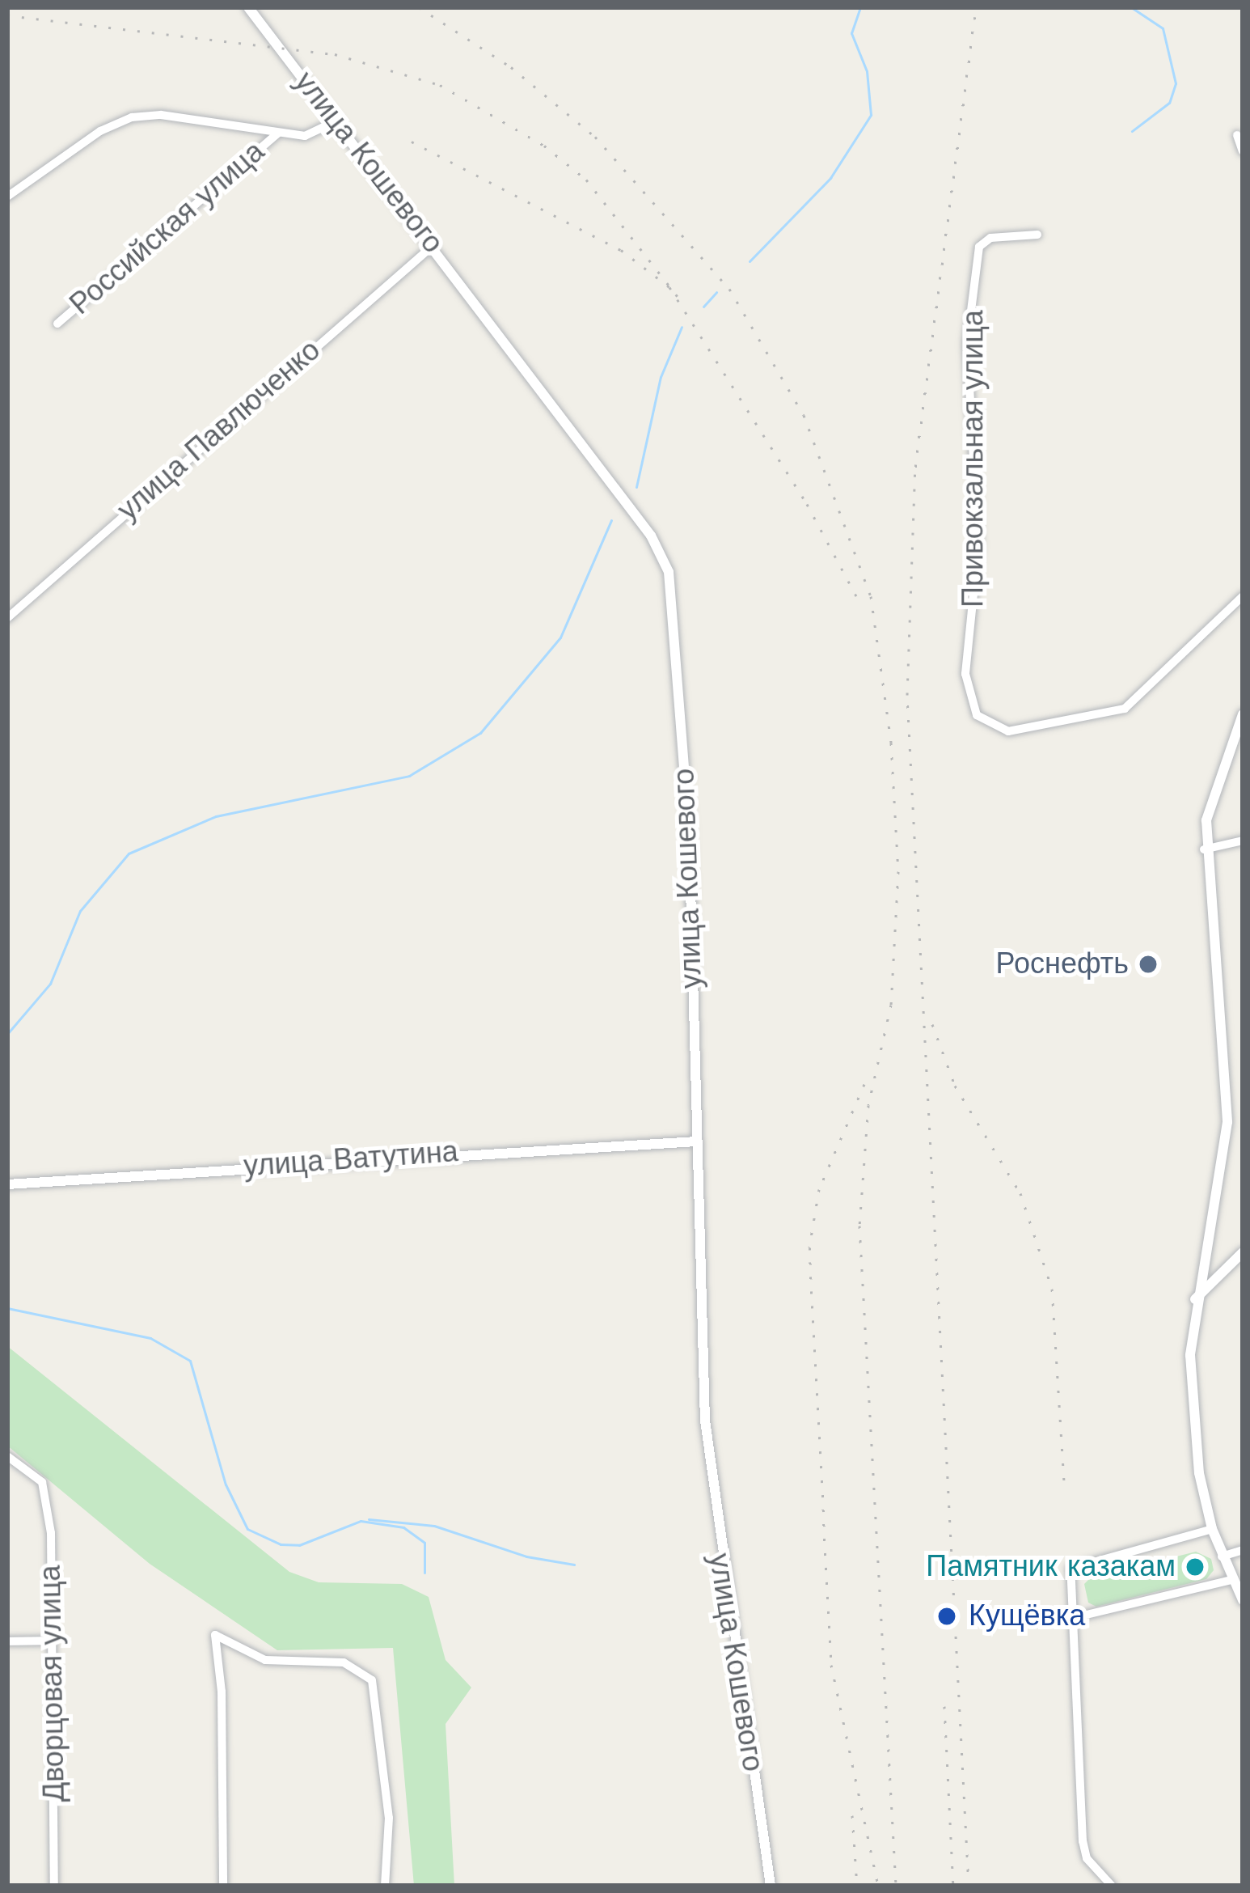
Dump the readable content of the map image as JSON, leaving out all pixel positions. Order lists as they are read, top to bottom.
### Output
{
  "streets": {
    "street": [
      "улица Кошевого",
      "Российская улица",
      "улица Павлюченко",
      "Привокзальная улица",
      "улица Ватутина",
      "Дворцовая улица"
    ]
  },
  "crossings": [
    ["улица Кошевого", "улица Павлюченко"],
    ["улица Кошевого", "улица Ватутина"]
  ],
  "places": ["Роснефть", "Памятник казакам", "Кущёвка"]
}
